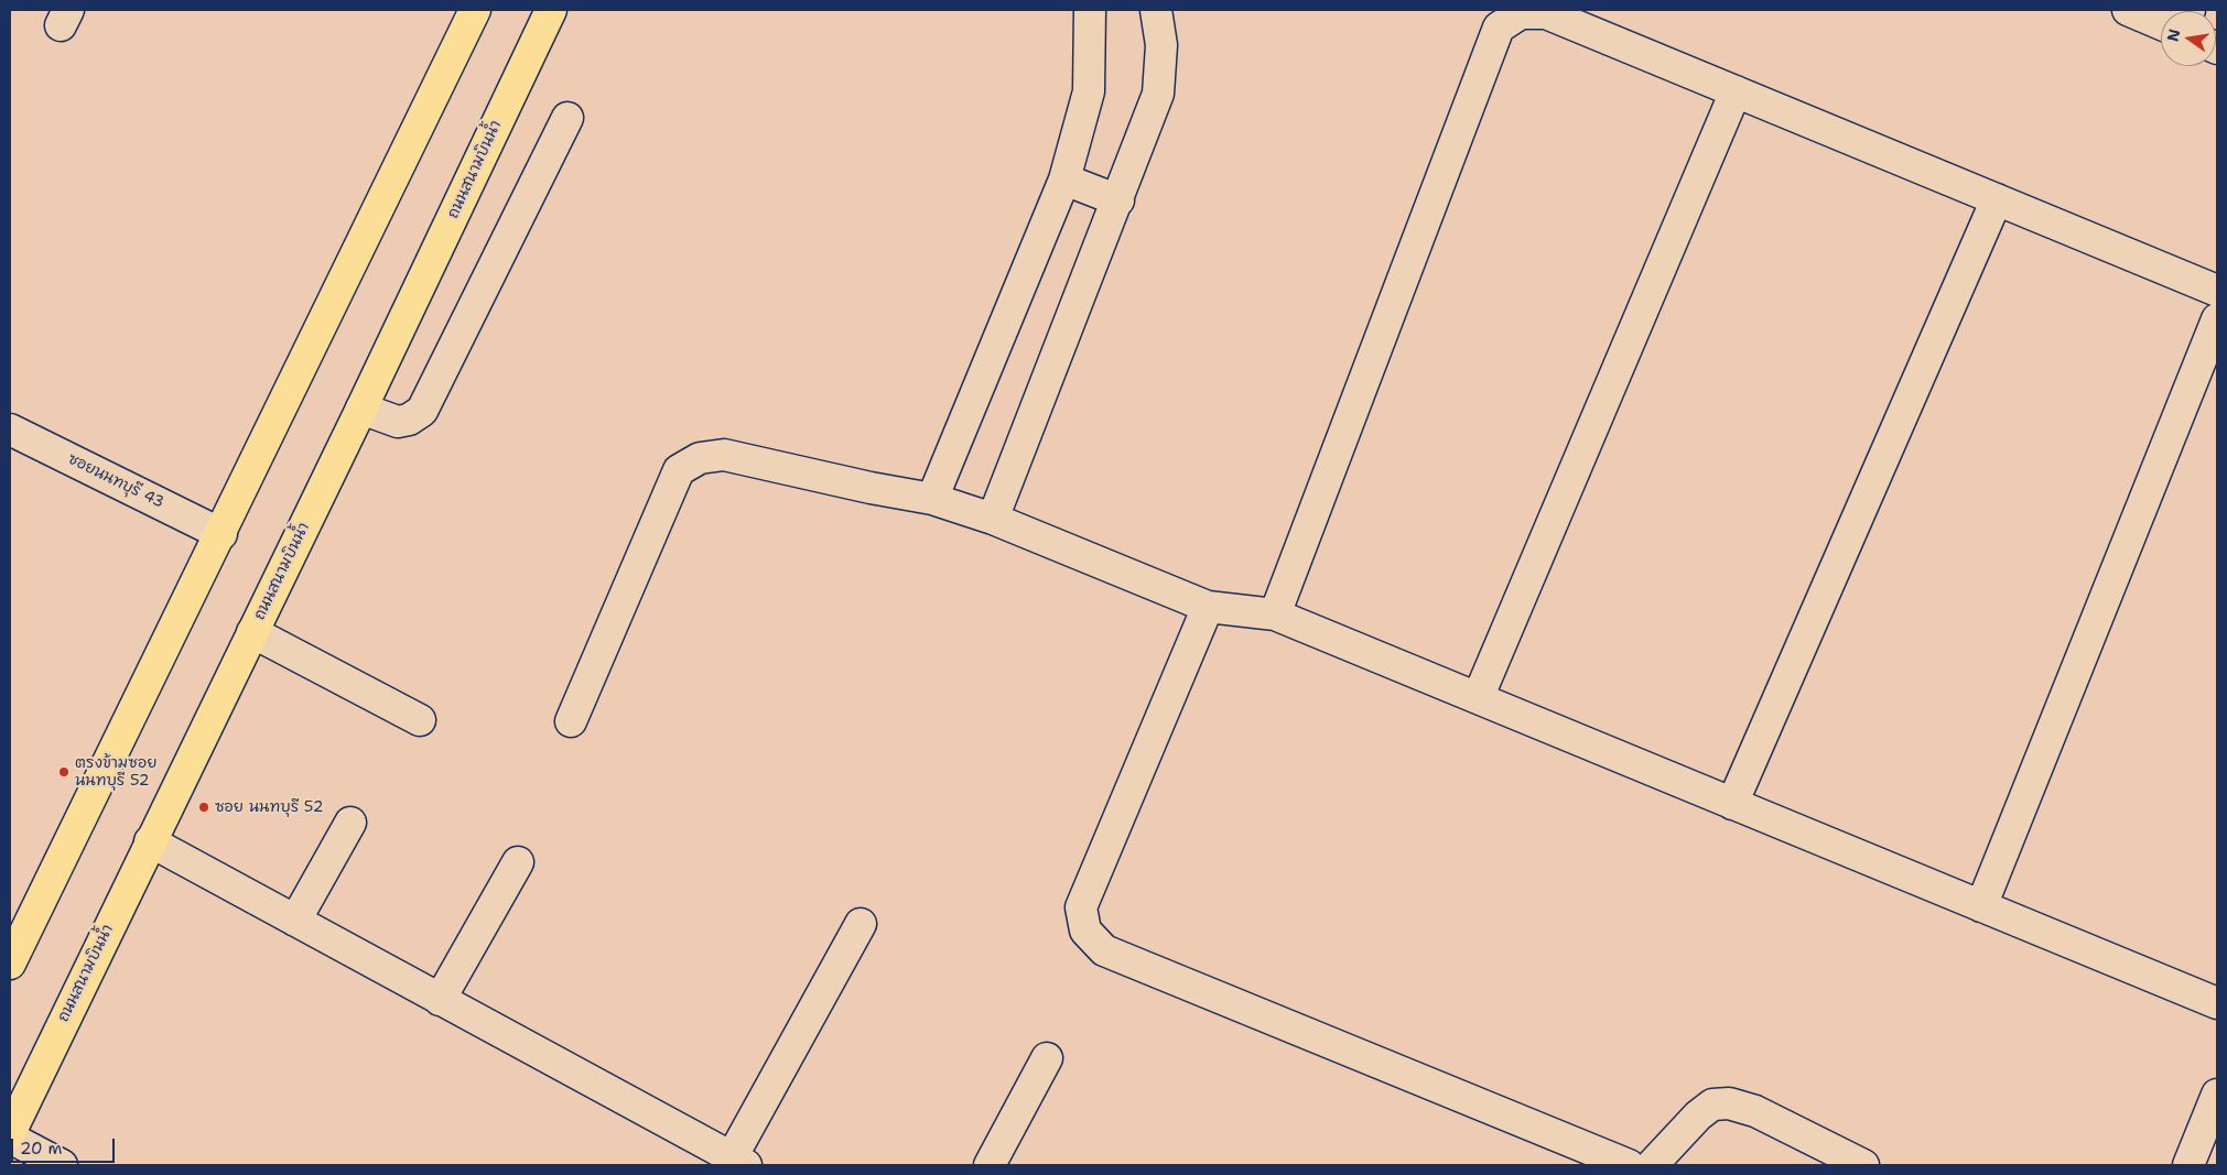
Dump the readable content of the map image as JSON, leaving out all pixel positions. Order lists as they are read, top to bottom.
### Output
{
  "streets": {
    "main road": ["ถนนสนามบินน้ำ"],
    "street": ["ซอยนนทบุรี 43"]
  },
  "places": ["ตรงข้ามซอย นนทบุรี 52", "ซอย นนทบุรี 52"],
  "scale_bar": "20 m",
  "north": "left"
}
